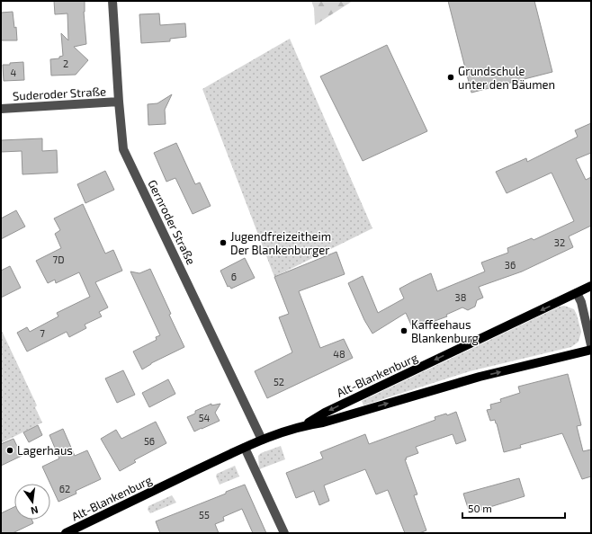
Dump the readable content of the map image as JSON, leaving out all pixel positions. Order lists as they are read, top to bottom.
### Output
{
  "streets": {
    "main road": ["Alt-Blankenburg"],
    "street": ["Suderoder Straße", "Gernroder Straße"]
  },
  "crossings": [
    ["Suderoder Straße", "Gernroder Straße"],
    ["Gernroder Straße", "Alt-Blankenburg"]
  ],
  "places": [
    "Grundschule unter den Bäumen",
    "Jugendfreizeitheim Der Blankenburger",
    "Kaffeehaus Blankenburg",
    "Lagerhaus"
  ],
  "house_numbers": [
    "2",
    "4",
    "32",
    "7D",
    "36",
    "6",
    "38",
    "7",
    "48",
    "52",
    "54",
    "56",
    "62",
    "55"
  ],
  "scale_bar": "50 m",
  "north": "bottom"
}
